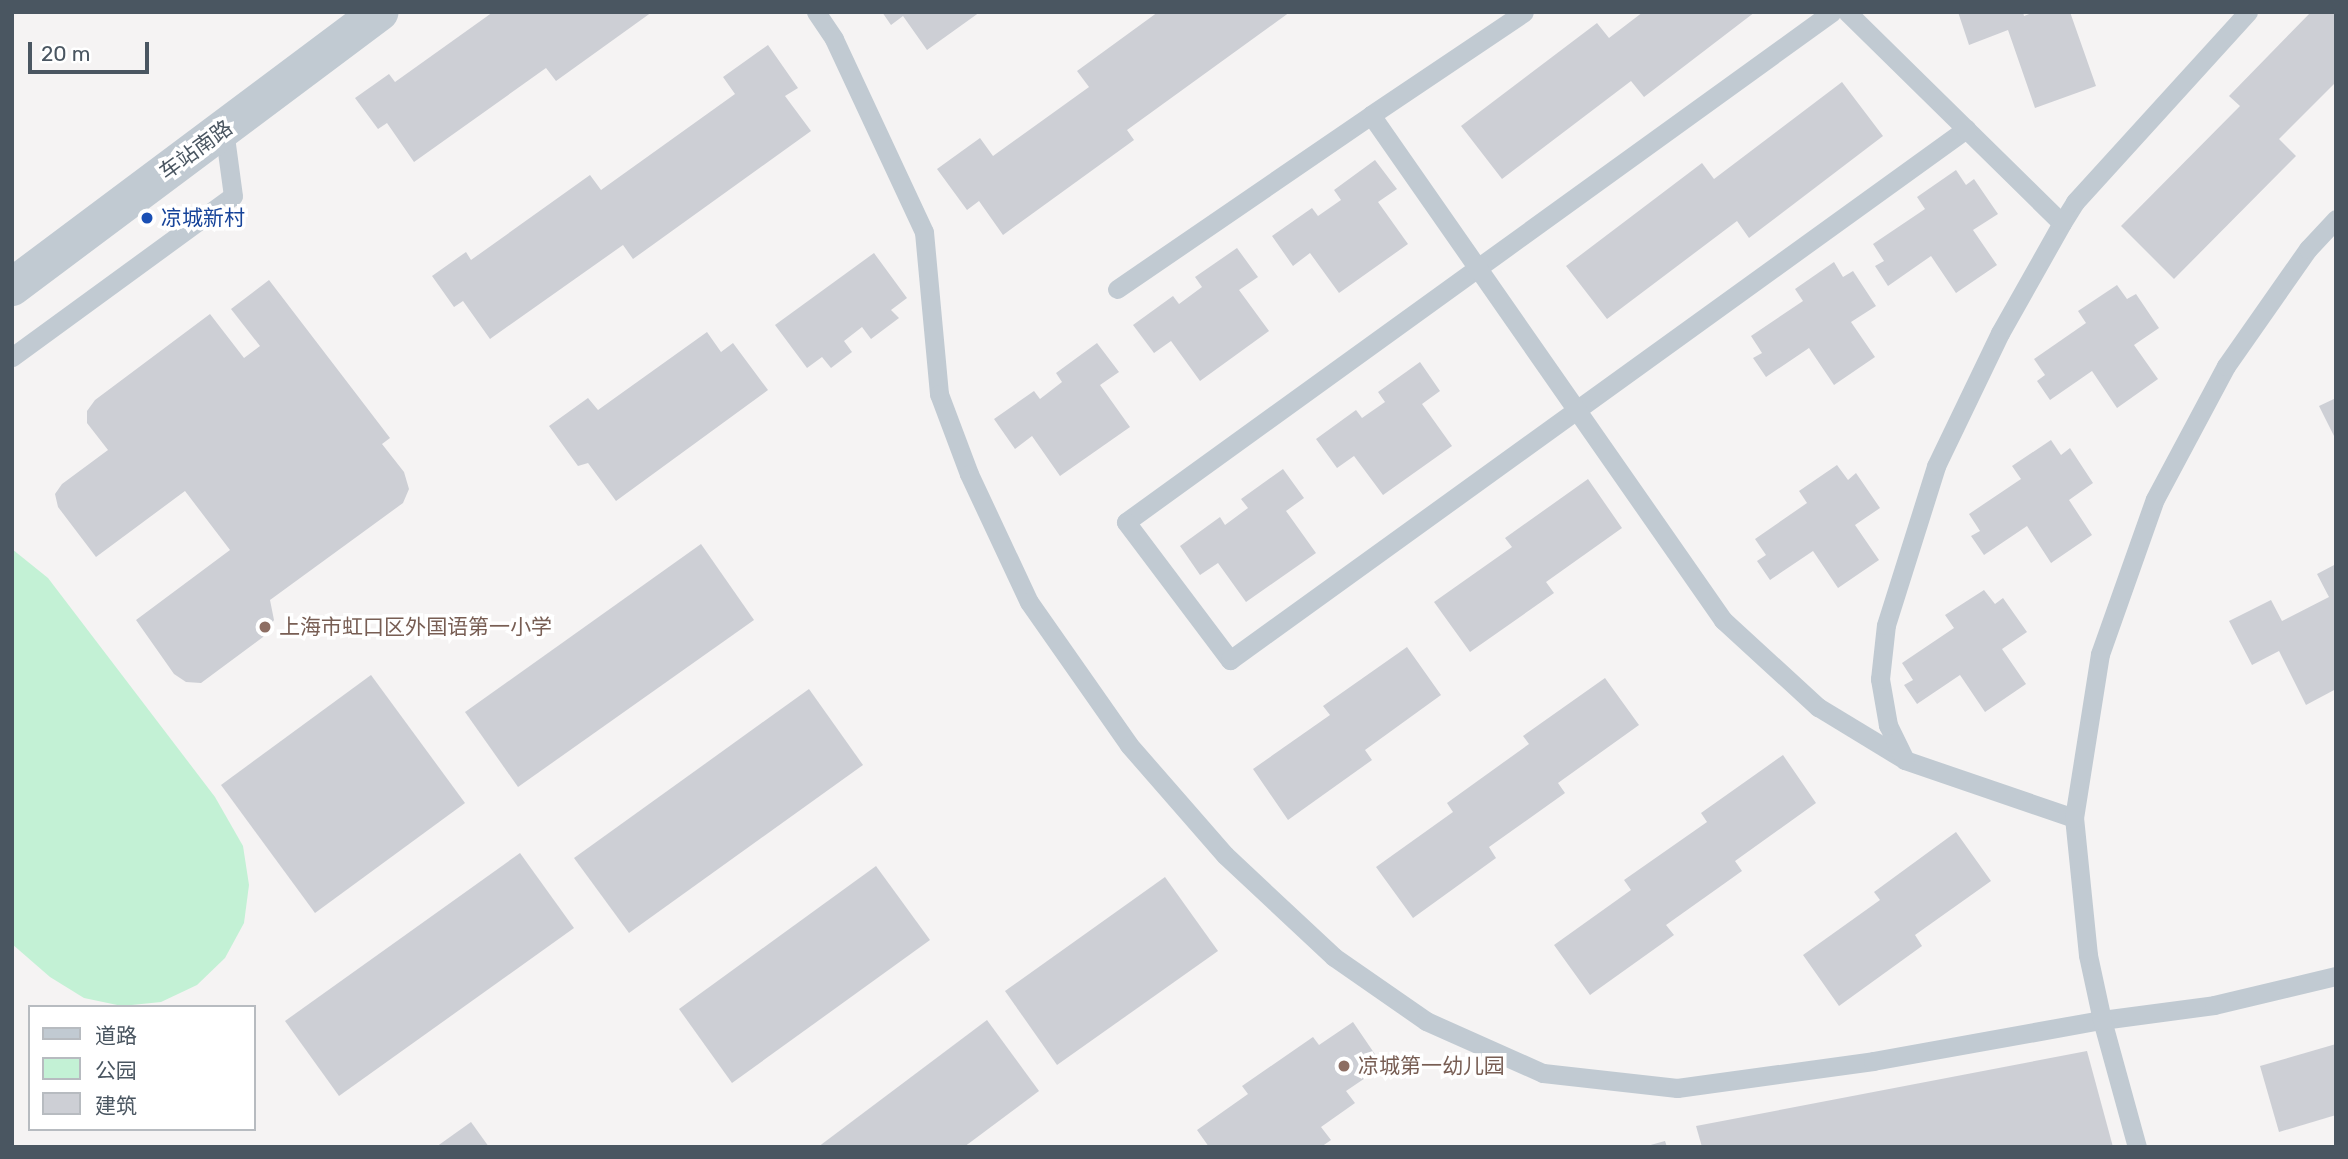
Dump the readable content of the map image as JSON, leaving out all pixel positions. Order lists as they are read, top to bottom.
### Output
{
  "streets": {
    "street": ["车站南路"]
  },
  "places": ["凉城新村", "上海市虹口区外国语第一小学", "凉城第一幼儿园"],
  "legend": ["道路", "公园", "建筑"],
  "scale_bar": "20 m"
}
